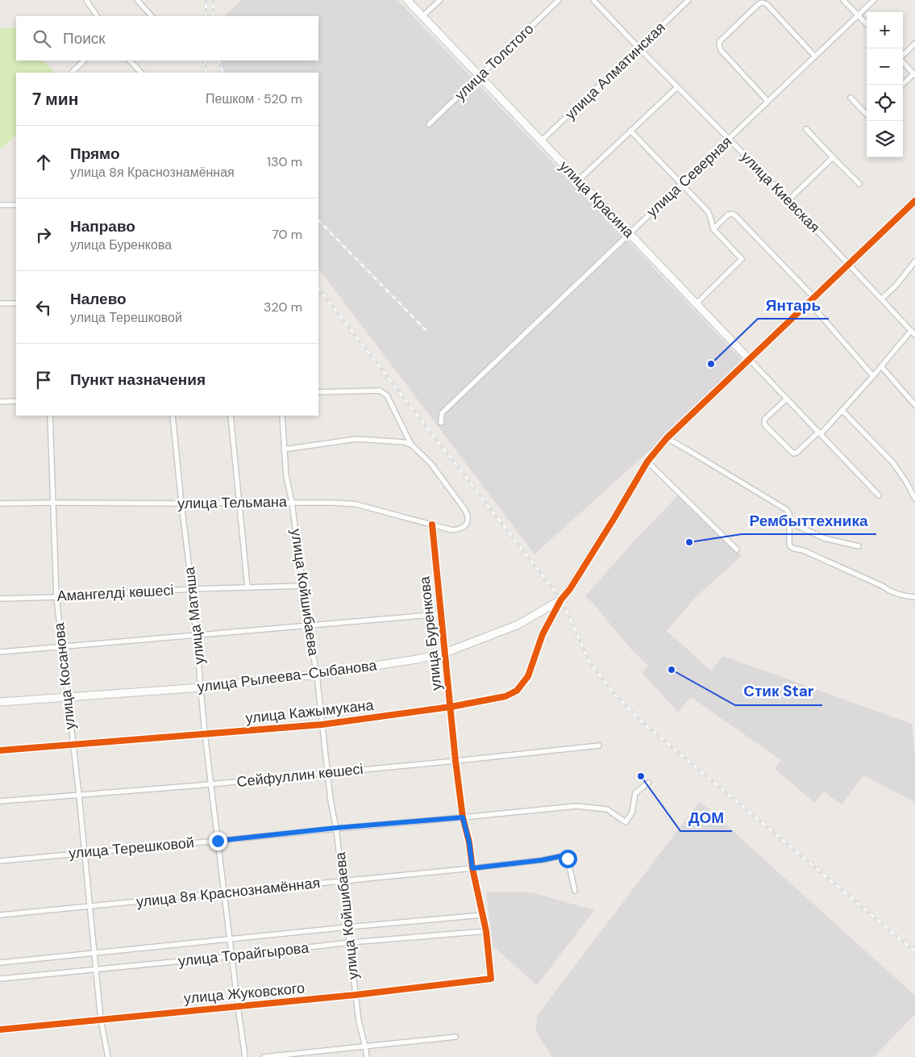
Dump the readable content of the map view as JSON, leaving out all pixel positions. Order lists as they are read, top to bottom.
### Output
{
  "streets": {
    "street": [
      "улица Толстого",
      "улица Алматинская",
      "улица Северная",
      "улица Киевская",
      "улица Красина",
      "улица Тельмана",
      "улица Койшибаева",
      "Амангелді көшесі",
      "улица Матяша",
      "улица Буренкова",
      "улица Косанова",
      "улица Рылеева-Сыбанова",
      "улица Кажымукана",
      "Сейфуллин көшесі",
      "улица Терешковой",
      "улица 8я Краснознамённая",
      "улица Торайгырова",
      "улица Жуковского"
    ]
  },
  "crossings": [
    ["улица Толстого", "улица Красина"],
    ["улица Алматинская", "улица Киевская"],
    ["улица Алматинская", "улица Красина"],
    ["улица Северная", "улица Киевская"],
    ["улица Северная", "улица Красина"],
    ["улица Тельмана", "улица Койшибаева"],
    ["улица Тельмана", "улица Матяша"],
    ["улица Тельмана", "улица Буренкова"],
    ["улица Тельмана", "улица Косанова"],
    ["улица Койшибаева", "Амангелді көшесі"],
    ["улица Койшибаева", "улица Рылеева-Сыбанова"],
    ["улица Койшибаева", "улица Кажымукана"],
    ["улица Койшибаева", "Сейфуллин көшесі"],
    ["улица Койшибаева", "улица Терешковой"],
    ["улица Койшибаева", "улица 8я Краснознамённая"],
    ["улица Койшибаева", "улица Торайгырова"],
    ["улица Койшибаева", "улица Жуковского"],
    ["Амангелді көшесі", "улица Матяша"],
    ["Амангелді көшесі", "улица Косанова"],
    ["улица Матяша", "улица Рылеева-Сыбанова"],
    ["улица Матяша", "улица Кажымукана"],
    ["улица Матяша", "Сейфуллин көшесі"],
    ["улица Матяша", "улица Терешковой"],
    ["улица Матяша", "улица 8я Краснознамённая"],
    ["улица Матяша", "улица Торайгырова"],
    ["улица Матяша", "улица Жуковского"],
    ["улица Буренкова", "улица Рылеева-Сыбанова"],
    ["улица Буренкова", "улица Кажымукана"],
    ["улица Буренкова", "Сейфуллин көшесі"],
    ["улица Буренкова", "улица Терешковой"],
    ["улица Буренкова", "улица 8я Краснознамённая"],
    ["улица Буренкова", "улица Торайгырова"],
    ["улица Буренкова", "улица Жуковского"],
    ["улица Косанова", "улица Рылеева-Сыбанова"],
    ["улица Косанова", "улица Кажымукана"],
    ["улица Косанова", "Сейфуллин көшесі"],
    ["улица Косанова", "улица Терешковой"],
    ["улица Косанова", "улица 8я Краснознамённая"],
    ["улица Косанова", "улица Торайгырова"],
    ["улица Косанова", "улица Жуковского"],
    ["улица Рылеева-Сыбанова", "улица Кажымукана"]
  ],
  "places": [
    "Янтарь",
    "Рембыттехника",
    "Стик Star",
    "ДОМ"
  ],
  "page": {
    "map_buttons": ["+", "−"],
    "search": "Поиск",
    "heading": ["7 мин", "Пешком · 520 m"],
    "list": [
      ["Прямо", "улица 8я Краснознамённая", "130 m"],
      ["Направо", "улица Буренкова", "70 m"],
      ["Налево", "улица Терешковой", "320 m"],
      "Пункт назначения"
    ]
  }
}
